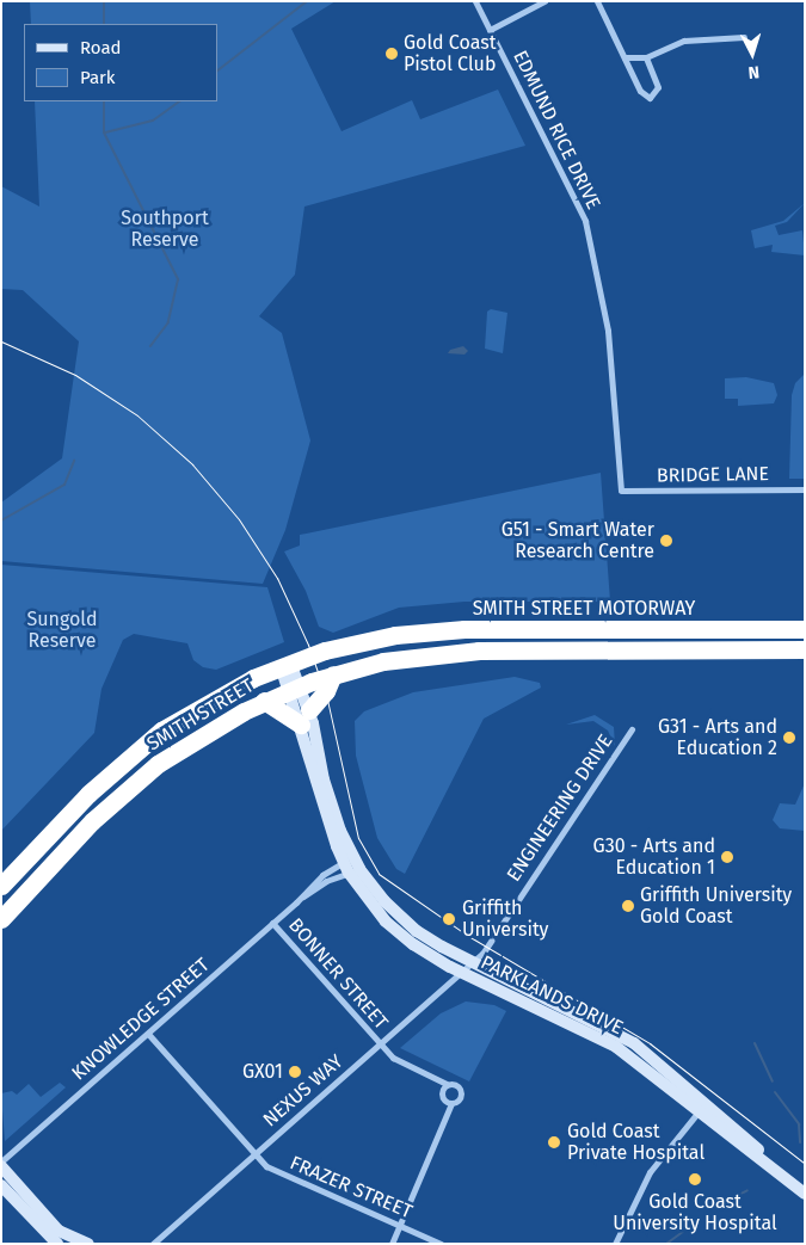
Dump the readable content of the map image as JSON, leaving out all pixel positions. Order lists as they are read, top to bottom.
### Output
{
  "streets": {
    "highway": ["SMITH STREET MOTORWAY", "SMITH STREET"],
    "street": [
      "EDMUND RICE DRIVE",
      "BRIDGE LANE",
      "ENGINEERING DRIVE",
      "BONNER STREET",
      "PARKLANDS DRIVE",
      "KNOWLEDGE STREET",
      "NEXUS WAY",
      "FRAZER STREET"
    ]
  },
  "crossings": [
    ["EDMUND RICE DRIVE", "BRIDGE LANE"],
    ["SMITH STREET MOTORWAY", "SMITH STREET"],
    ["SMITH STREET", "PARKLANDS DRIVE"],
    ["ENGINEERING DRIVE", "PARKLANDS DRIVE"],
    ["ENGINEERING DRIVE", "NEXUS WAY"],
    ["BONNER STREET", "KNOWLEDGE STREET"],
    ["BONNER STREET", "NEXUS WAY"],
    ["PARKLANDS DRIVE", "KNOWLEDGE STREET"],
    ["PARKLANDS DRIVE", "NEXUS WAY"],
    ["KNOWLEDGE STREET", "FRAZER STREET"],
    ["NEXUS WAY", "FRAZER STREET"]
  ],
  "parks": ["Southport Reserve", "Sungold Reserve"],
  "places": [
    "Gold Coast Pistol Club",
    "G51 - Smart Water Research Centre",
    "G31 - Arts and Education 2",
    "G30 - Arts and Education 1",
    "Griffith University Gold Coast",
    "Griffith University",
    "GX01",
    "Gold Coast Private Hospital",
    "Gold Coast University Hospital"
  ],
  "legend": ["Road", "Park"],
  "north": "bottom"
}
